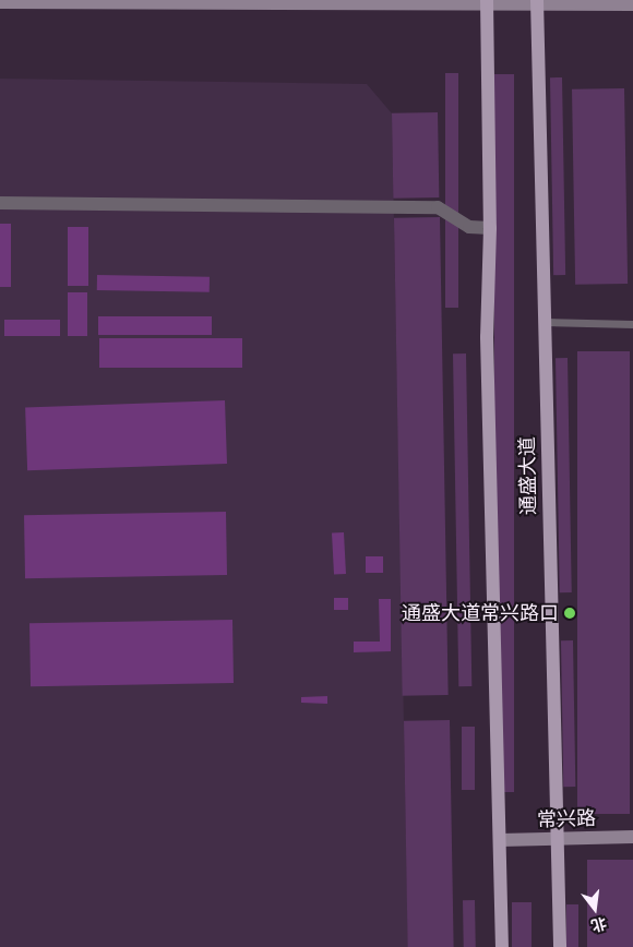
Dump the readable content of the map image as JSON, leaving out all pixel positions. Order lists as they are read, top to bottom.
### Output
{
  "streets": {
    "main road": ["通盛大道", "常兴路"]
  },
  "crossings": [
    ["通盛大道", "常兴路"]
  ],
  "places": ["通盛大道常兴路口"],
  "north": "bottom"
}
